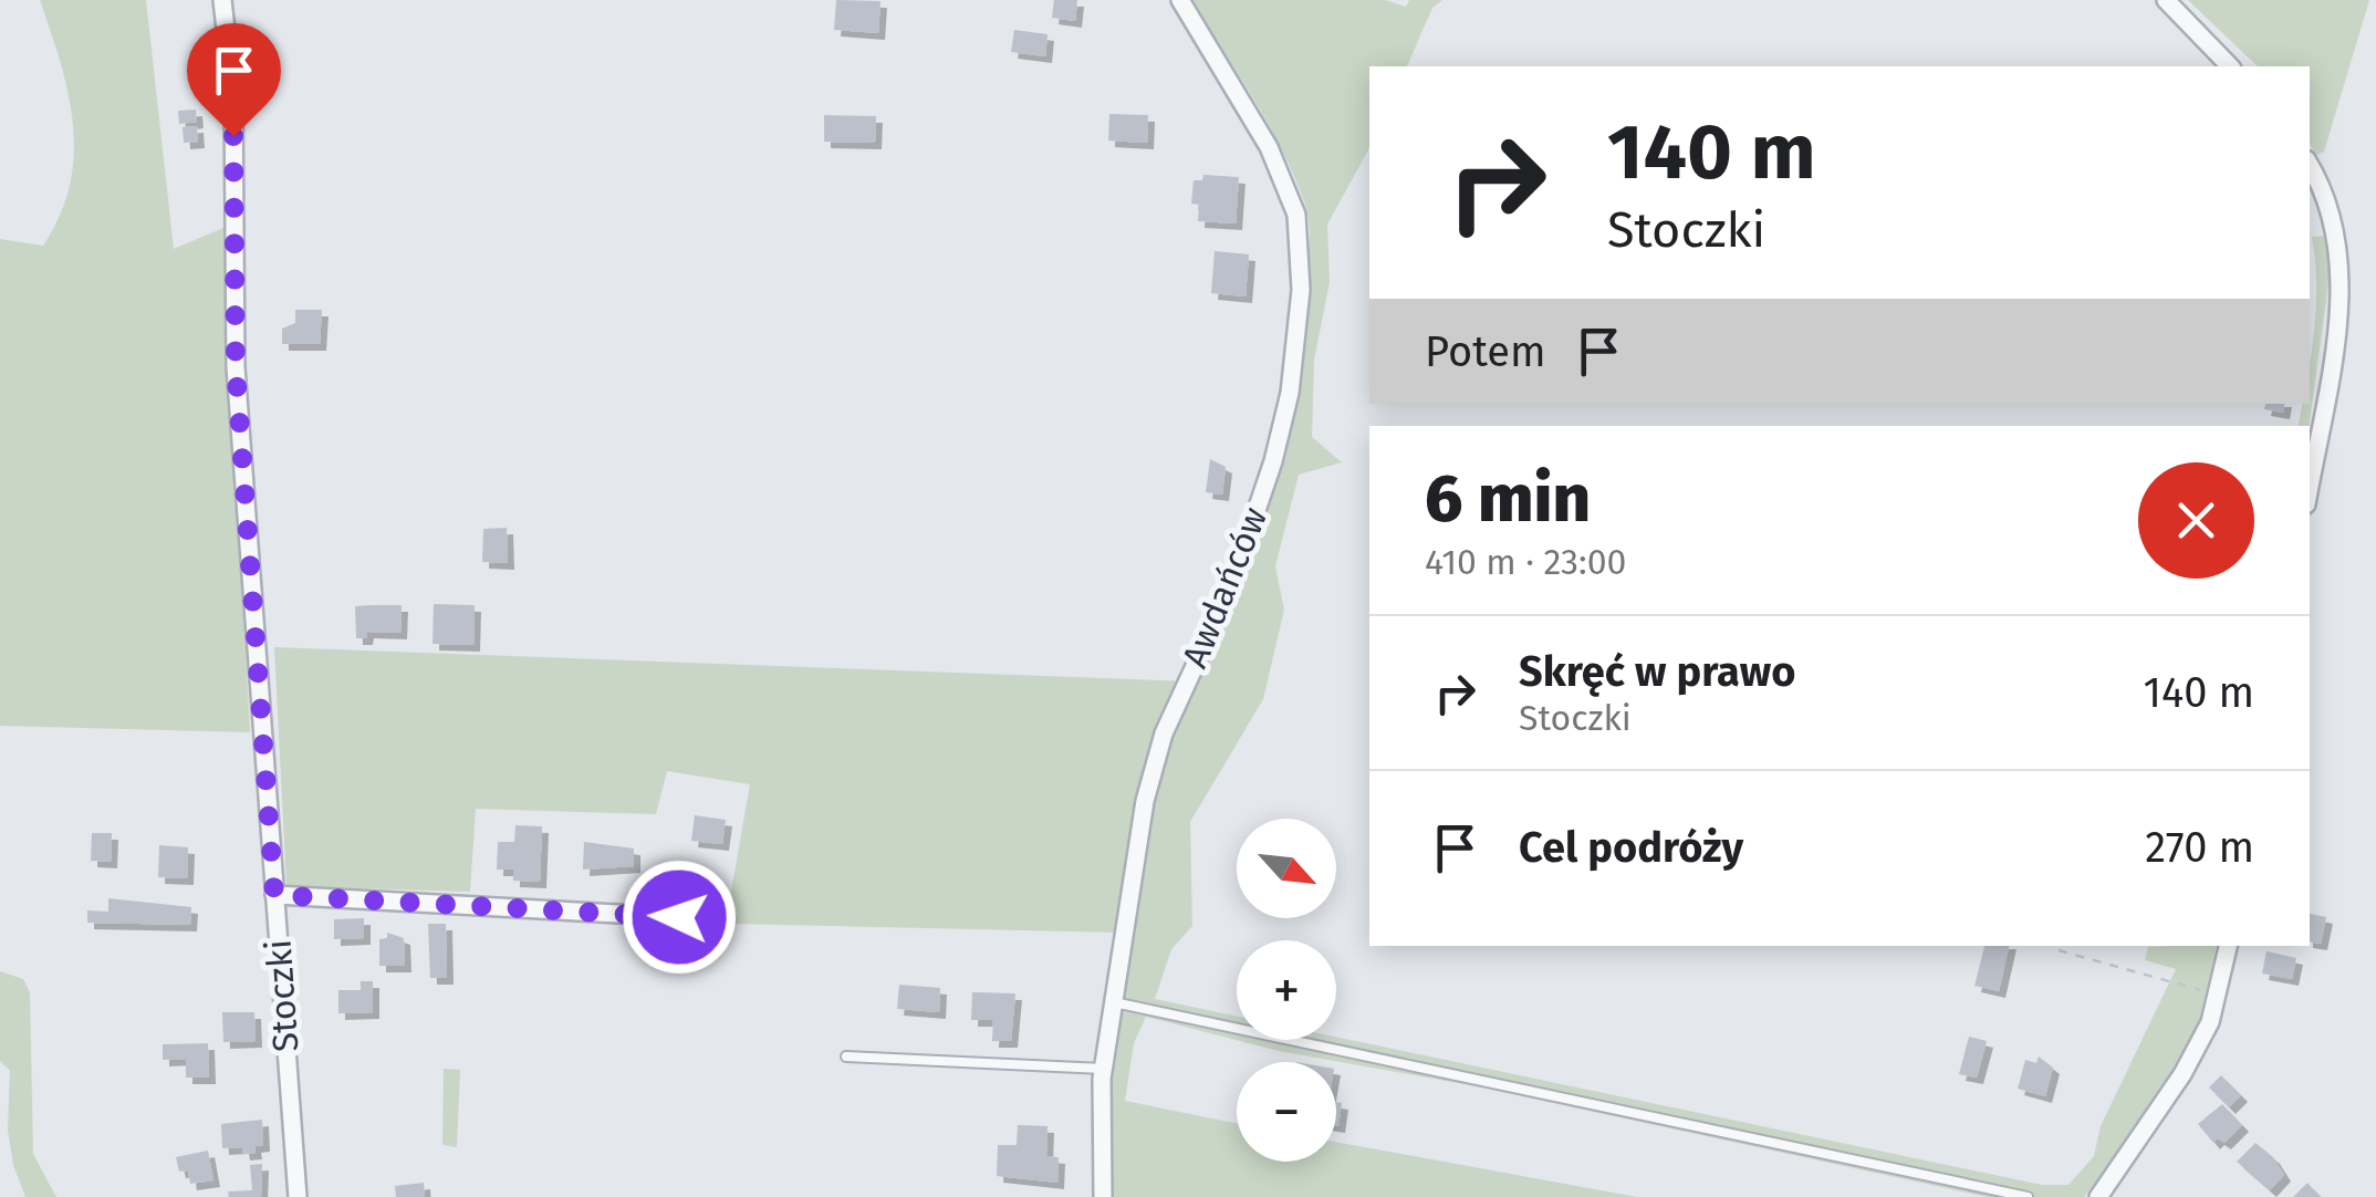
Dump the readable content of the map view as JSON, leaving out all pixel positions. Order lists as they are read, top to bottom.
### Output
{
  "streets": {
    "street": ["Awdańców", "Stoczki"]
  },
  "north": "bottom right",
  "page": {
    "turn": ["140 m", "Stoczki"],
    "then": "Potem",
    "heading": ["6 min", "410 m · 23:00"],
    "list": [
      {
        "name": "Skręć w prawo",
        "note": "Stoczki",
        "value": "140 m"
      },
      {
        "name": "Cel podróży",
        "value": "270 m"
      }
    ],
    "map_buttons": ["+", "−"]
  }
}
